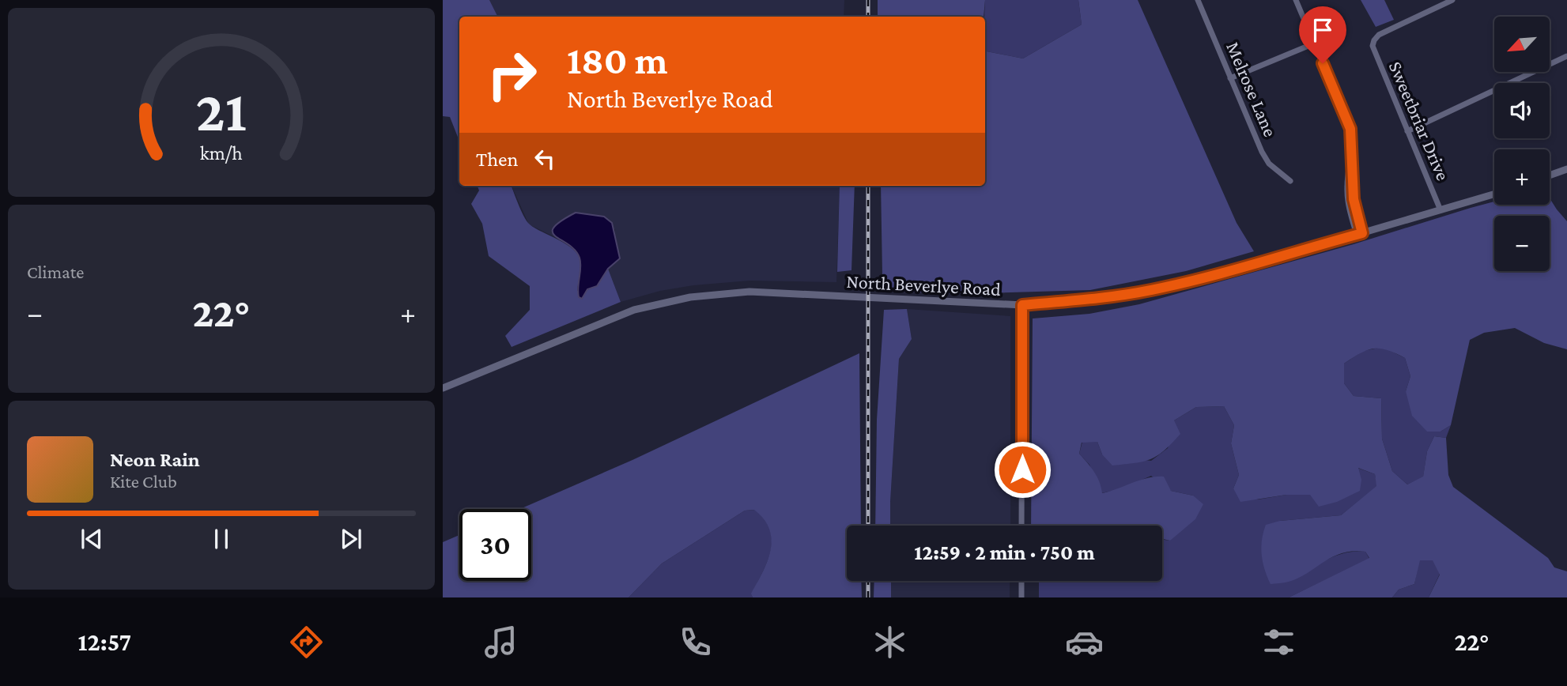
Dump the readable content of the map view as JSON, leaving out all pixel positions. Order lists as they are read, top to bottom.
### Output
{
  "streets": {
    "street": ["Melrose Lane", "Sweetbriar Drive", "North Beverlye Road"]
  },
  "crossings": [
    ["Sweetbriar Drive", "North Beverlye Road"]
  ],
  "north": "bottom left",
  "page": {
    "map_buttons": ["+", "−"],
    "turn": ["180 m", "North Beverlye Road"],
    "then": "Then",
    "tile": "Climate",
    "heat": ["−", "22°", "+"],
    "song": ["Neon Rain", "Kite Club"],
    "limit": "30",
    "trip": "12:59 · 2 min · 750 m",
    "tabs": ["12:57", "22°"],
    "gauge": ["21", "km/h"]
  }
}
